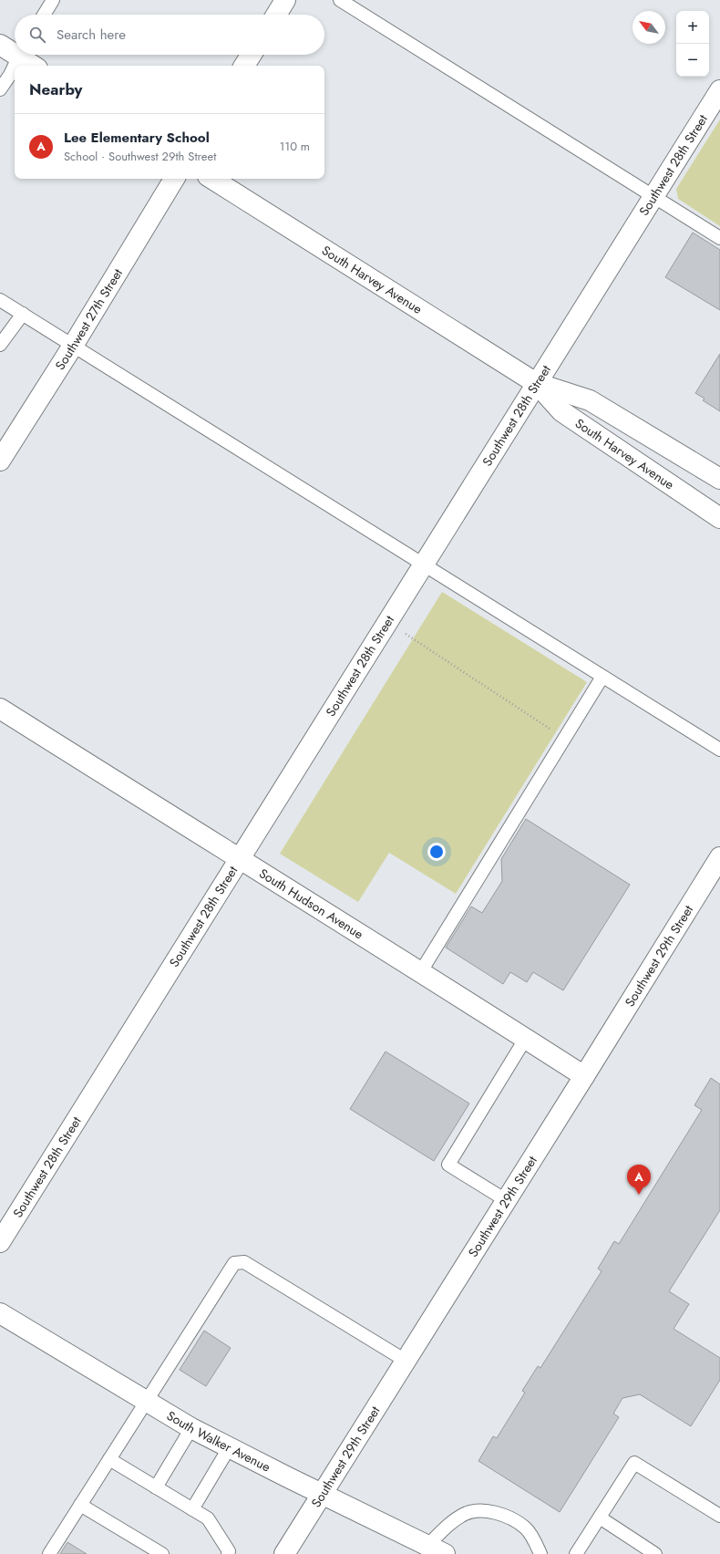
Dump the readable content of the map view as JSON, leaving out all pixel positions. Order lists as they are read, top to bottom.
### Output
{
  "streets": {
    "street": [
      "Southwest 28th Street",
      "South Harvey Avenue",
      "Southwest 27th Street",
      "South Hudson Avenue",
      "Southwest 29th Street",
      "South Walker Avenue"
    ]
  },
  "crossings": [
    ["Southwest 28th Street", "South Harvey Avenue"],
    ["Southwest 28th Street", "South Hudson Avenue"],
    ["South Hudson Avenue", "Southwest 29th Street"],
    ["Southwest 29th Street", "South Walker Avenue"]
  ],
  "north": "top left",
  "page": {
    "map_buttons": ["+", "−"],
    "search": "Search here",
    "heading": "Nearby",
    "list": [
      {
        "mark": "A",
        "name": "Lee Elementary School",
        "note": "School · Southwest 29th Street",
        "value": "110 m"
      }
    ],
    "pins": "A"
  }
}
